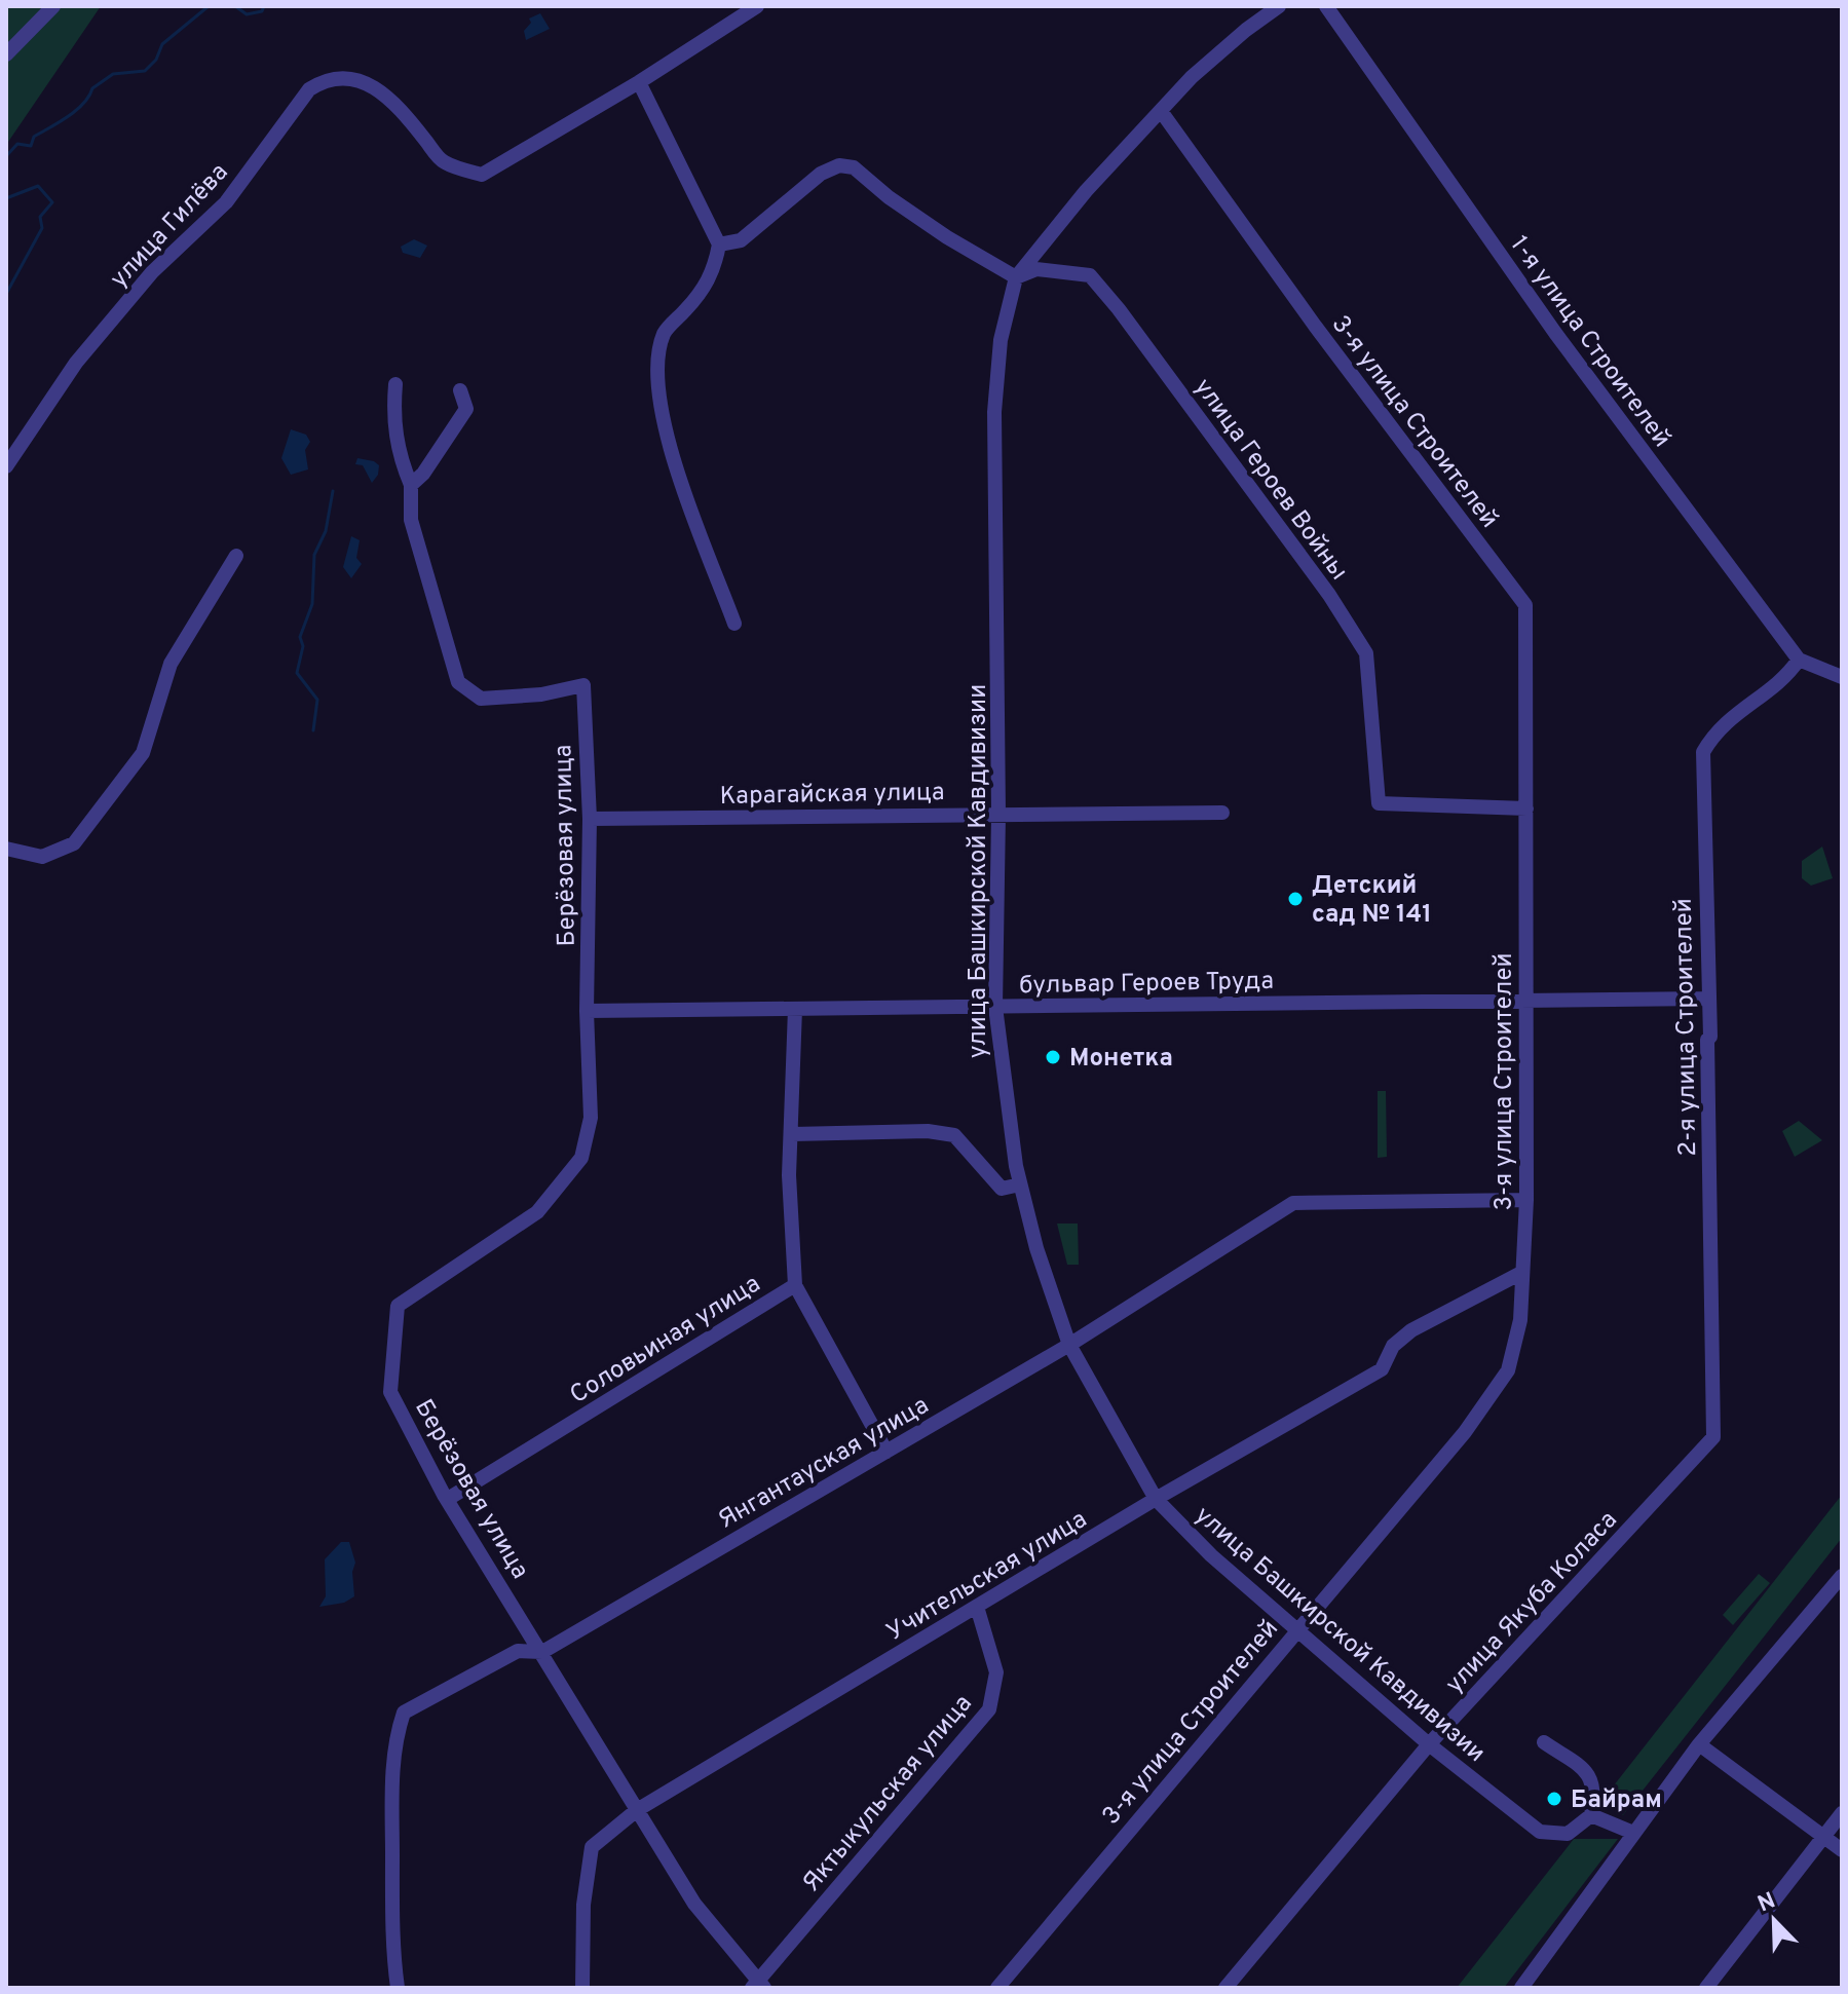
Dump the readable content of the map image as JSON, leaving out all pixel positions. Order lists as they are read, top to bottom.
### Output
{
  "streets": {
    "street": [
      "улица Гилёва",
      "1-я улица Строителей",
      "3-я улица Строителей",
      "улица Героев Войны",
      "Карагайская улица",
      "Берёзовая улица",
      "улица Башкирской Кавдивизии",
      "бульвар Героев Труда",
      "2-я улица Строителей",
      "Соловьиная улица",
      "Янгантауская улица",
      "Учительская улица",
      "улица Якуба Коласа",
      "Яктыкульская улица"
    ]
  },
  "crossings": [
    ["1-я улица Строителей", "2-я улица Строителей"],
    ["3-я улица Строителей", "улица Героев Войны"],
    ["3-я улица Строителей", "улица Башкирской Кавдивизии"],
    ["3-я улица Строителей", "бульвар Героев Труда"],
    ["3-я улица Строителей", "Янгантауская улица"],
    ["3-я улица Строителей", "Учительская улица"],
    ["улица Героев Войны", "улица Башкирской Кавдивизии"],
    ["Карагайская улица", "Берёзовая улица"],
    ["Карагайская улица", "улица Башкирской Кавдивизии"],
    ["Берёзовая улица", "бульвар Героев Труда"],
    ["Берёзовая улица", "Соловьиная улица"],
    ["Берёзовая улица", "Янгантауская улица"],
    ["Берёзовая улица", "Учительская улица"],
    ["Берёзовая улица", "Яктыкульская улица"],
    ["улица Башкирской Кавдивизии", "бульвар Героев Труда"],
    ["улица Башкирской Кавдивизии", "Янгантауская улица"],
    ["улица Башкирской Кавдивизии", "Учительская улица"],
    ["улица Башкирской Кавдивизии", "улица Якуба Коласа"],
    ["бульвар Героев Труда", "2-я улица Строителей"],
    ["бульвар Героев Труда", "Соловьиная улица"],
    ["2-я улица Строителей", "улица Якуба Коласа"],
    ["Учительская улица", "Яктыкульская улица"]
  ],
  "places": ["Детский сад № 141", "Монетка", "Байрам"],
  "north": "top left"
}
